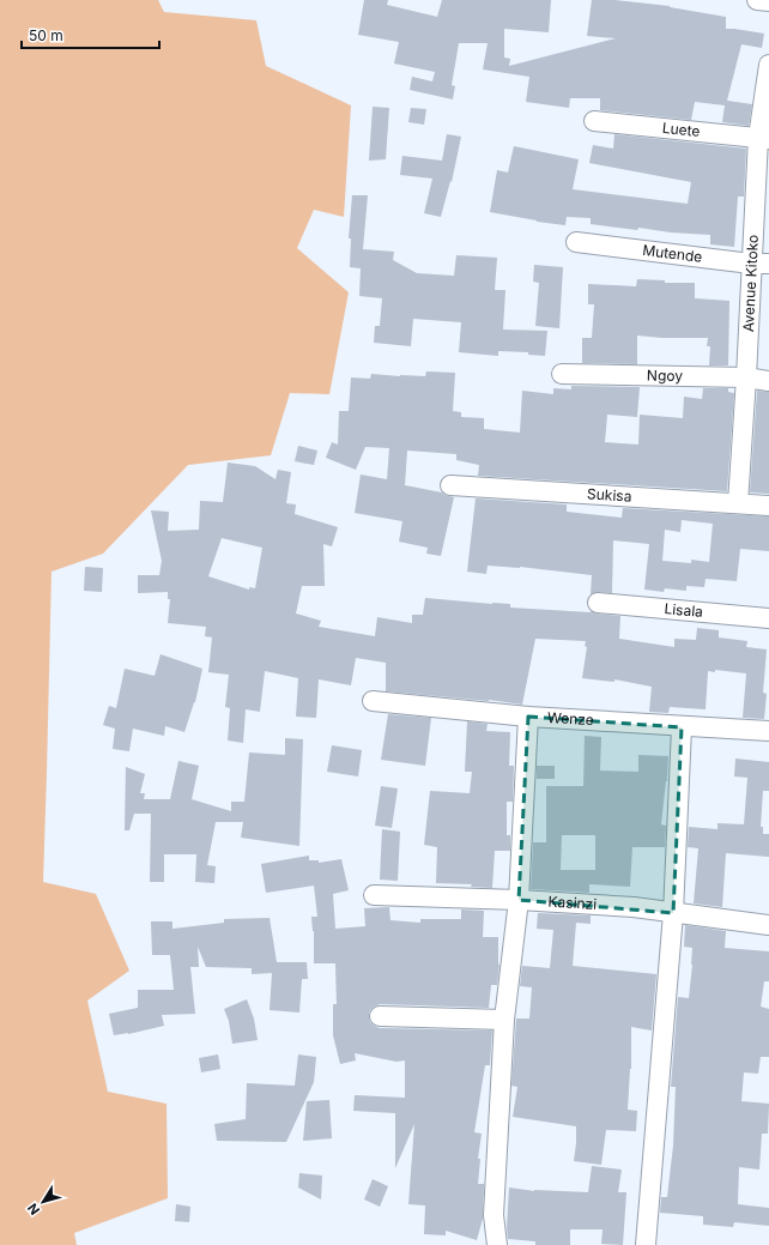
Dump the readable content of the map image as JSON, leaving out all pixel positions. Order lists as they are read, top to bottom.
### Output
{
  "streets": {
    "street": [
      "Luete",
      "Mutende",
      "Avenue Kitoko",
      "Ngoy",
      "Sukisa",
      "Lisala",
      "Wenze",
      "Kasinzi"
    ]
  },
  "crossings": [
    ["Luete", "Avenue Kitoko"],
    ["Mutende", "Avenue Kitoko"],
    ["Avenue Kitoko", "Ngoy"],
    ["Avenue Kitoko", "Sukisa"]
  ],
  "scale_bar": "50 m",
  "north": "bottom left"
}
